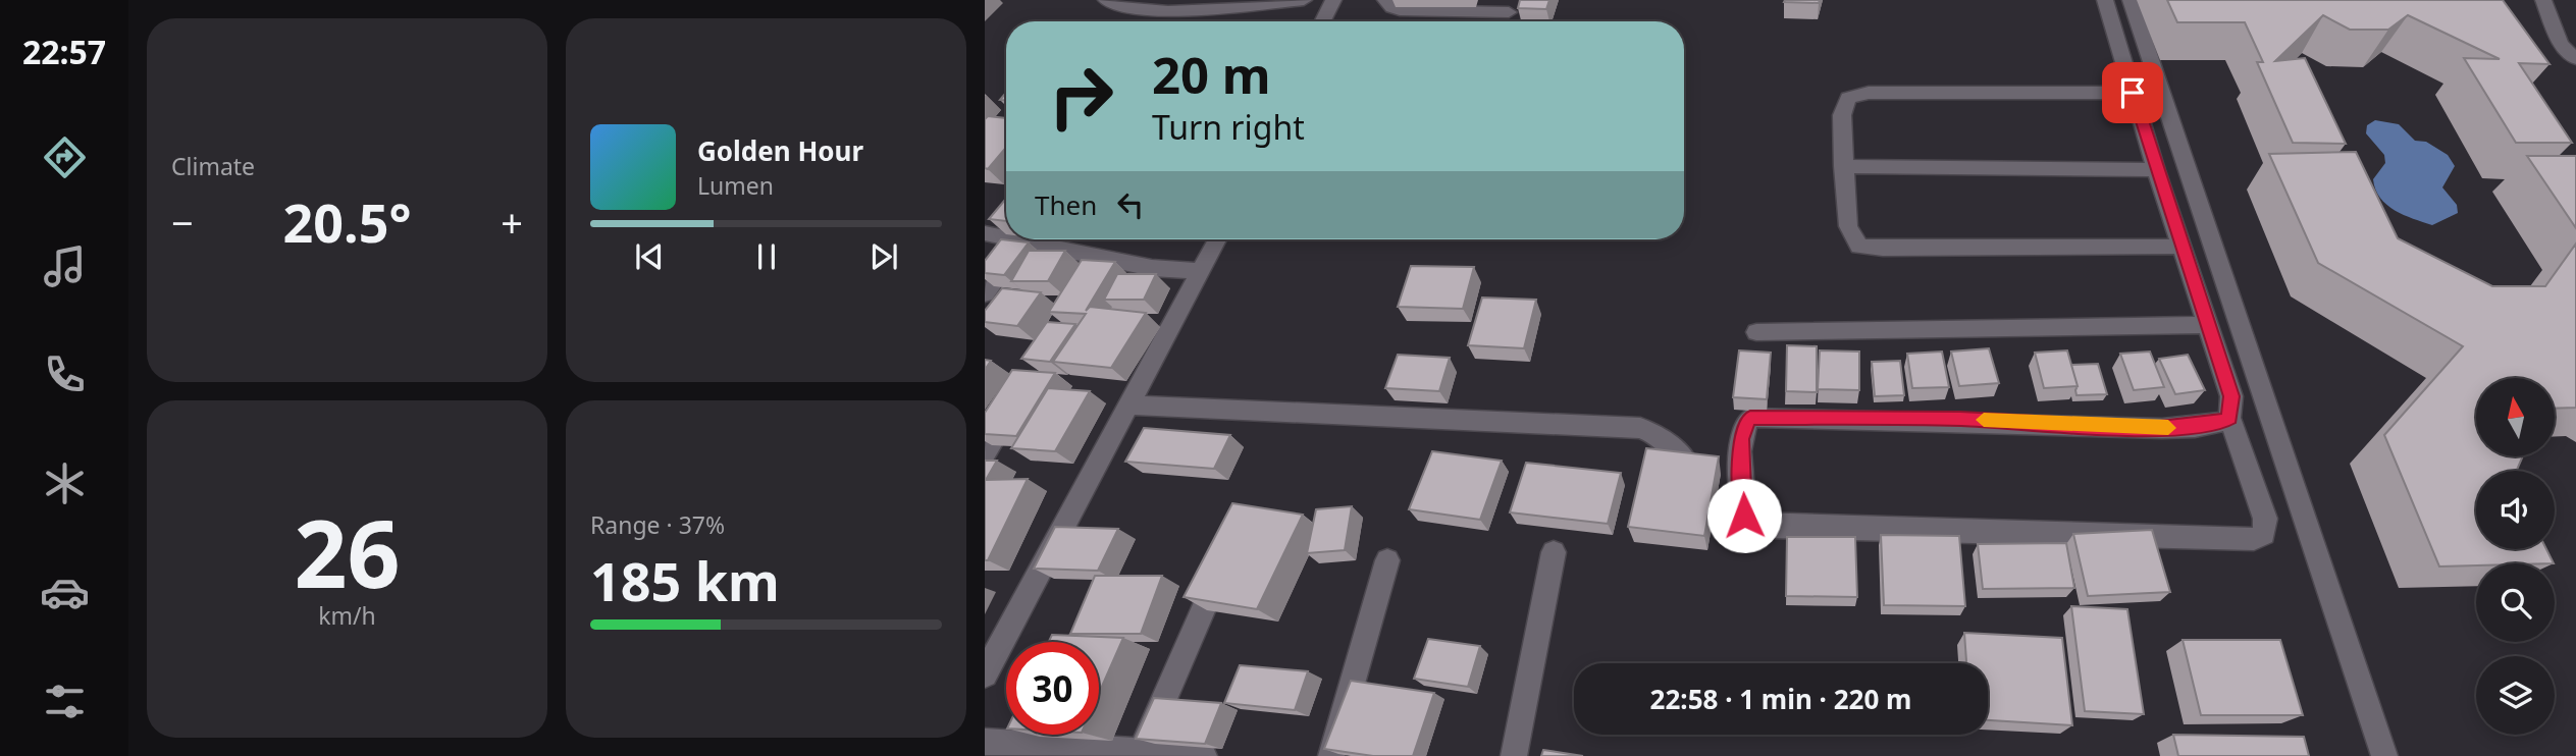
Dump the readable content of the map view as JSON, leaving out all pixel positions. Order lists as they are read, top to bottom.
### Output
{
  "north": "top",
  "page": {
    "tabs": "22:57",
    "tile": [
      "Climate",
      ["26", "km/h"],
      ["Range · 37%", "185 km"]
    ],
    "turn": ["20 m", "Turn right"],
    "song": ["Golden Hour", "Lumen"],
    "then": "Then",
    "heat": ["−", "20.5°", "+"],
    "limit": "30",
    "trip": "22:58 · 1 min · 220 m"
  }
}
